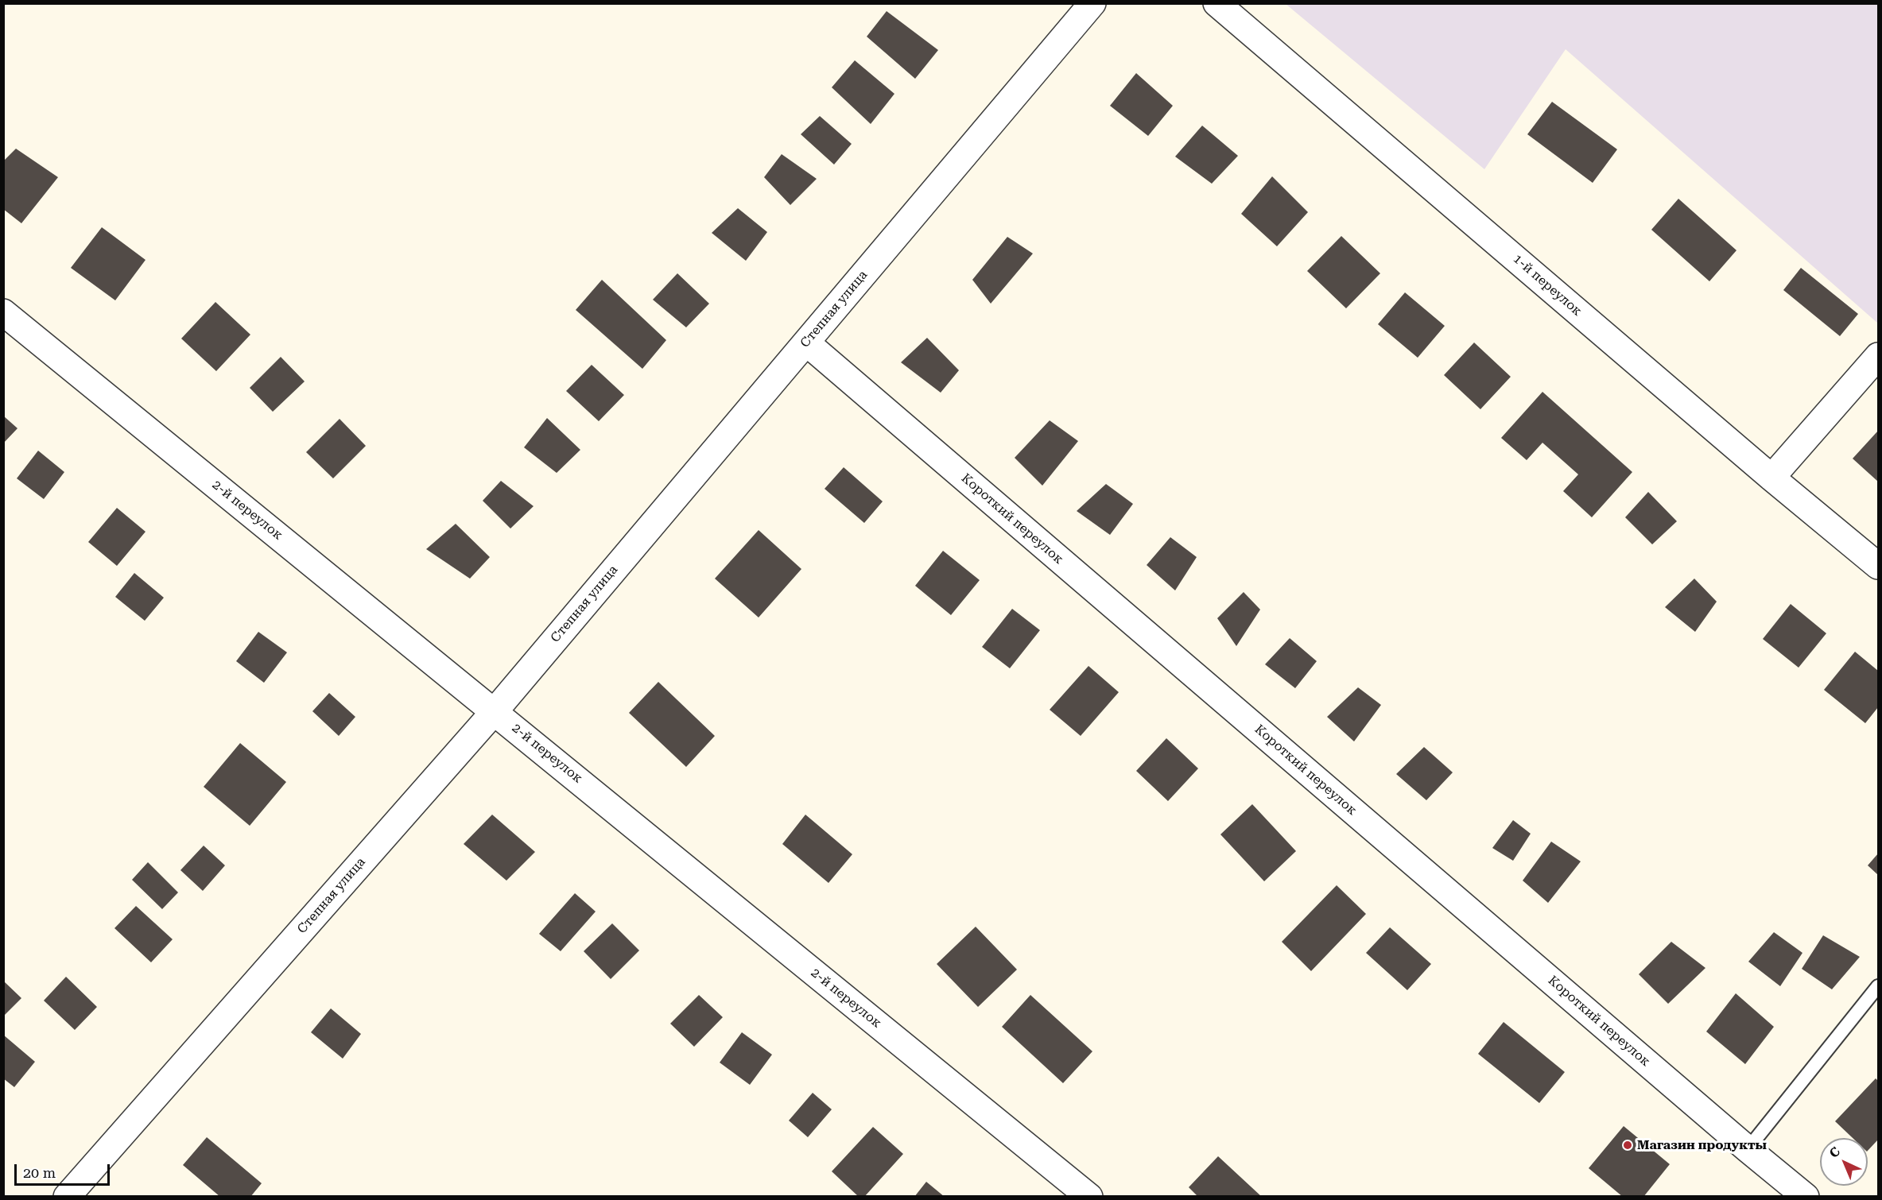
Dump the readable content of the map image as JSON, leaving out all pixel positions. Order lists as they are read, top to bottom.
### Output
{
  "streets": {
    "street": [
      "1-й переулок",
      "Степная улица",
      "2-й переулок",
      "Короткий переулок"
    ]
  },
  "crossings": [
    ["Степная улица", "2-й переулок"],
    ["Степная улица", "Короткий переулок"]
  ],
  "places": ["Магазин продукты"],
  "scale_bar": "20 m",
  "north": "top left"
}
